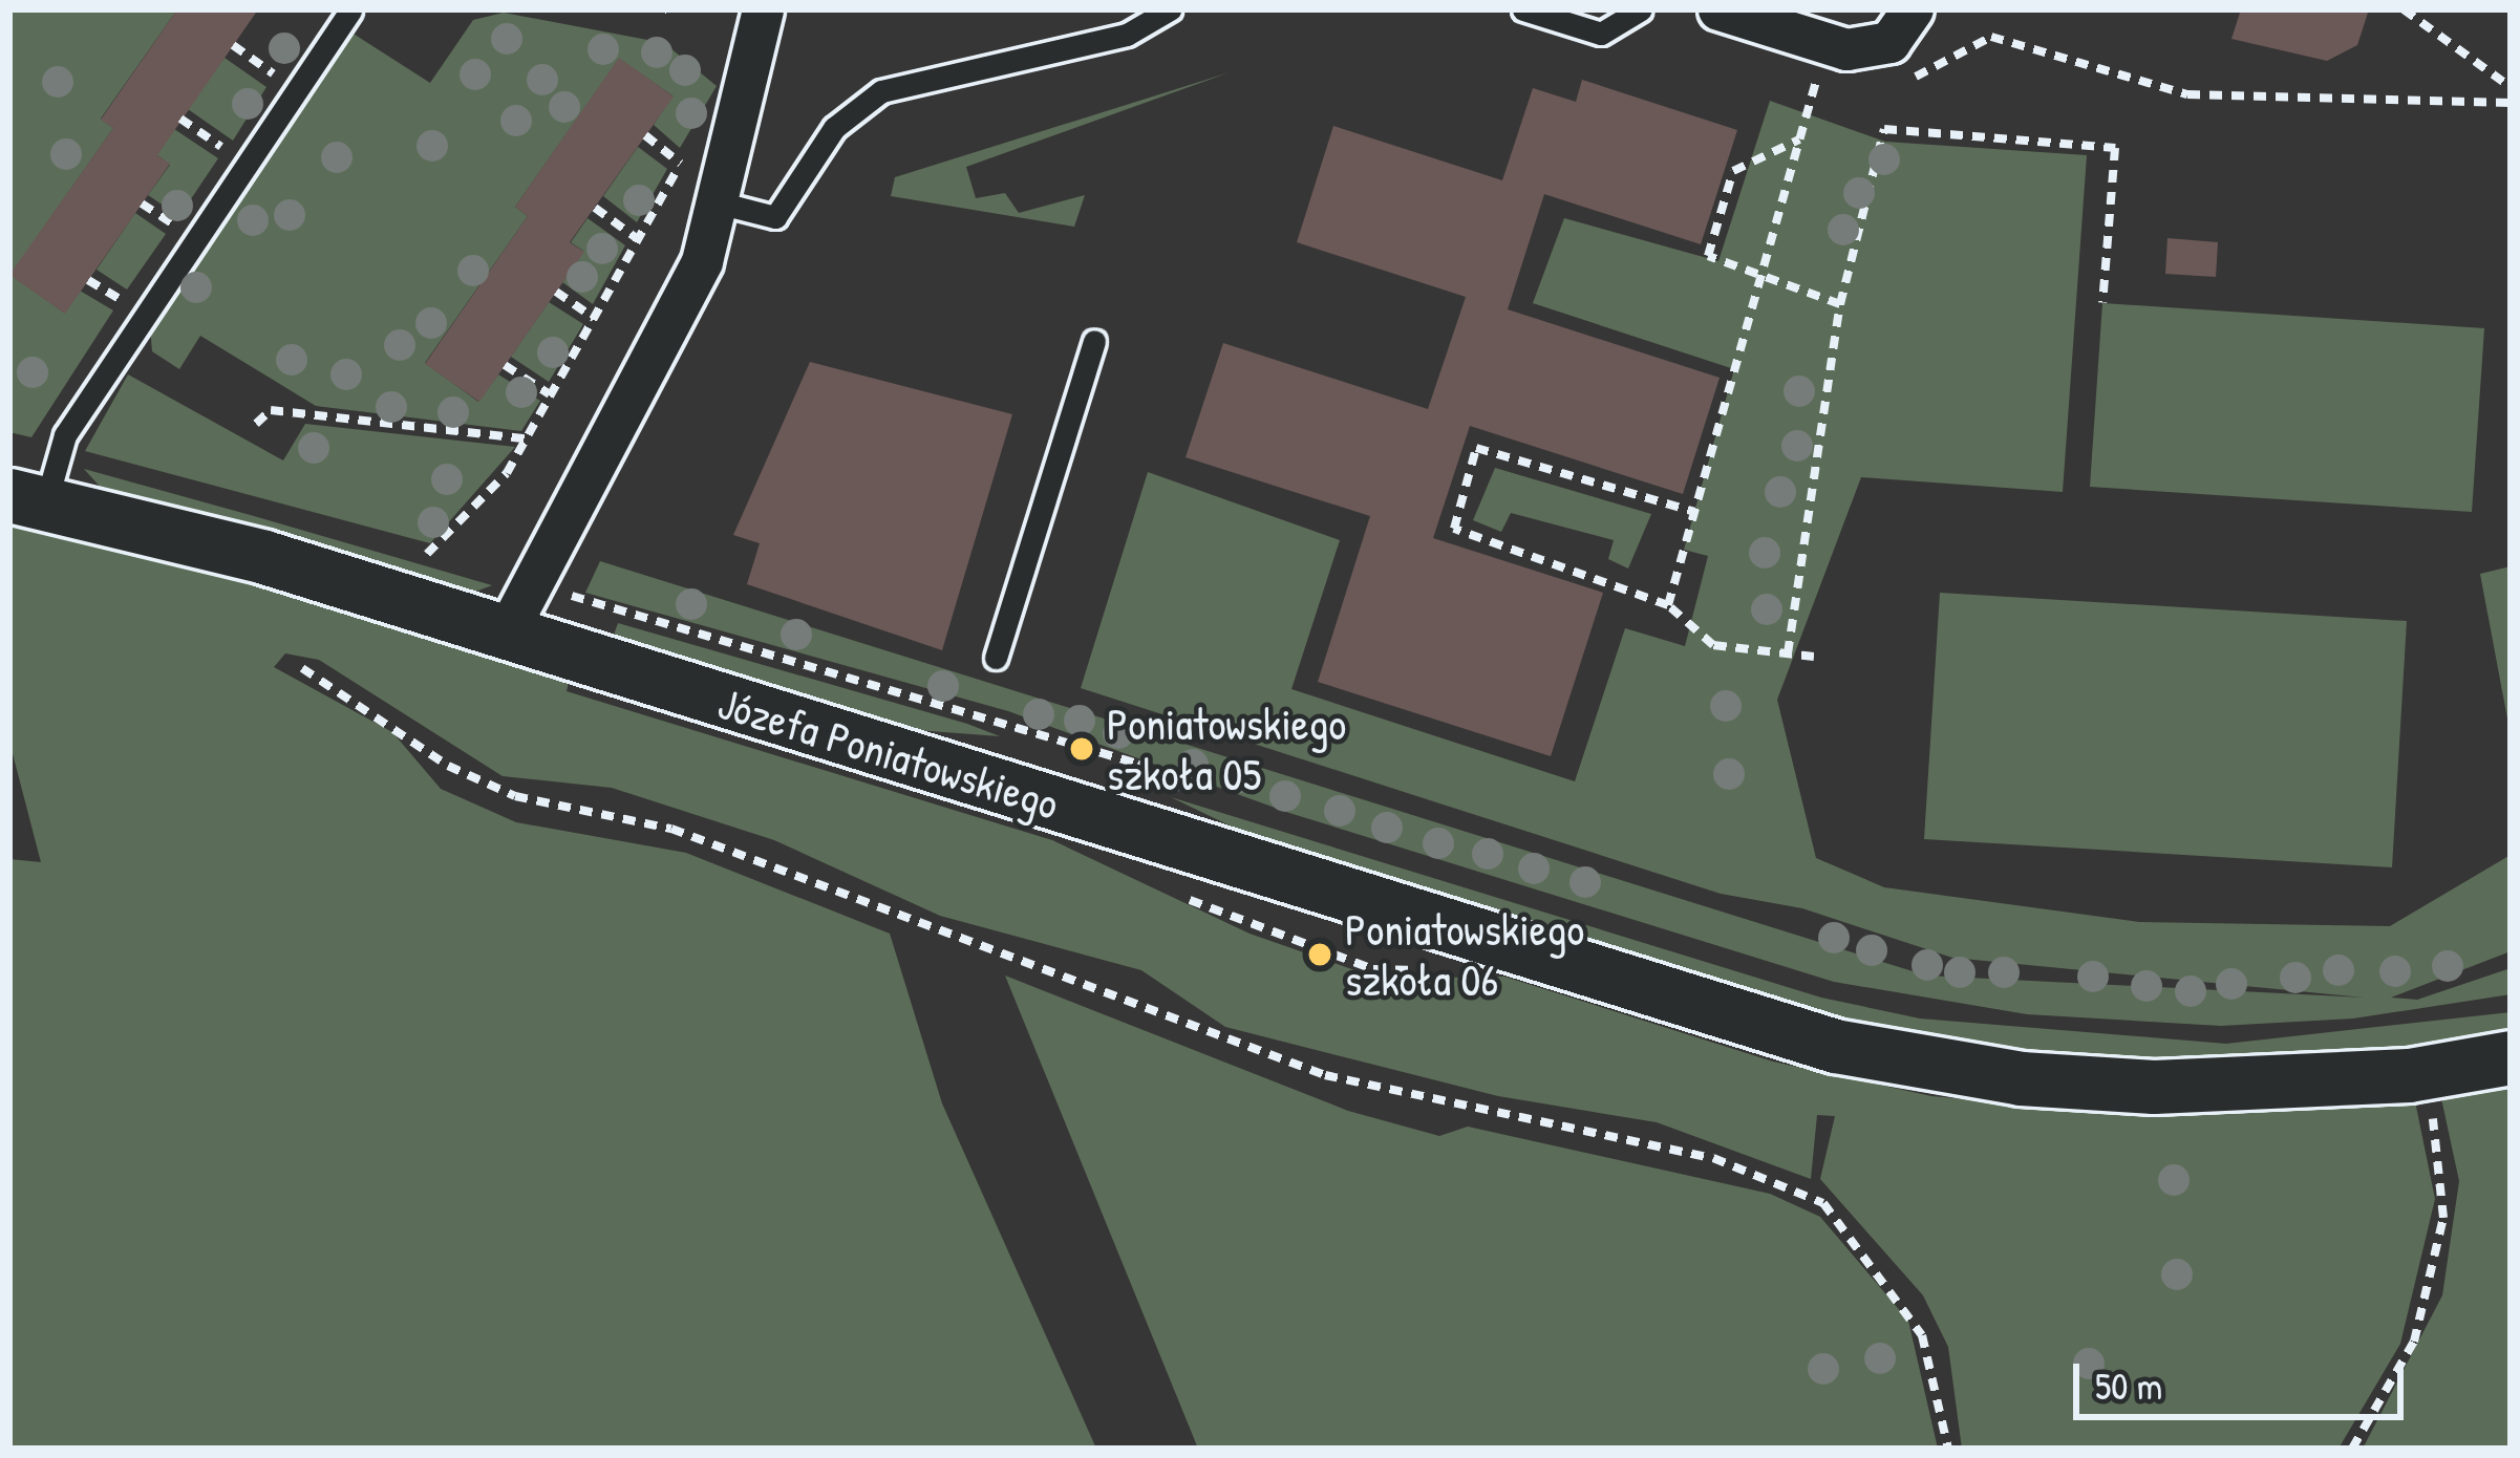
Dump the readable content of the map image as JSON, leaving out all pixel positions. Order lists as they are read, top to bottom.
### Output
{
  "streets": {
    "street": ["Józefa Poniatowskiego"]
  },
  "places": ["Poniatowskiego szkoła 05", "Poniatowskiego szkoła 06"],
  "scale_bar": "50 m"
}
